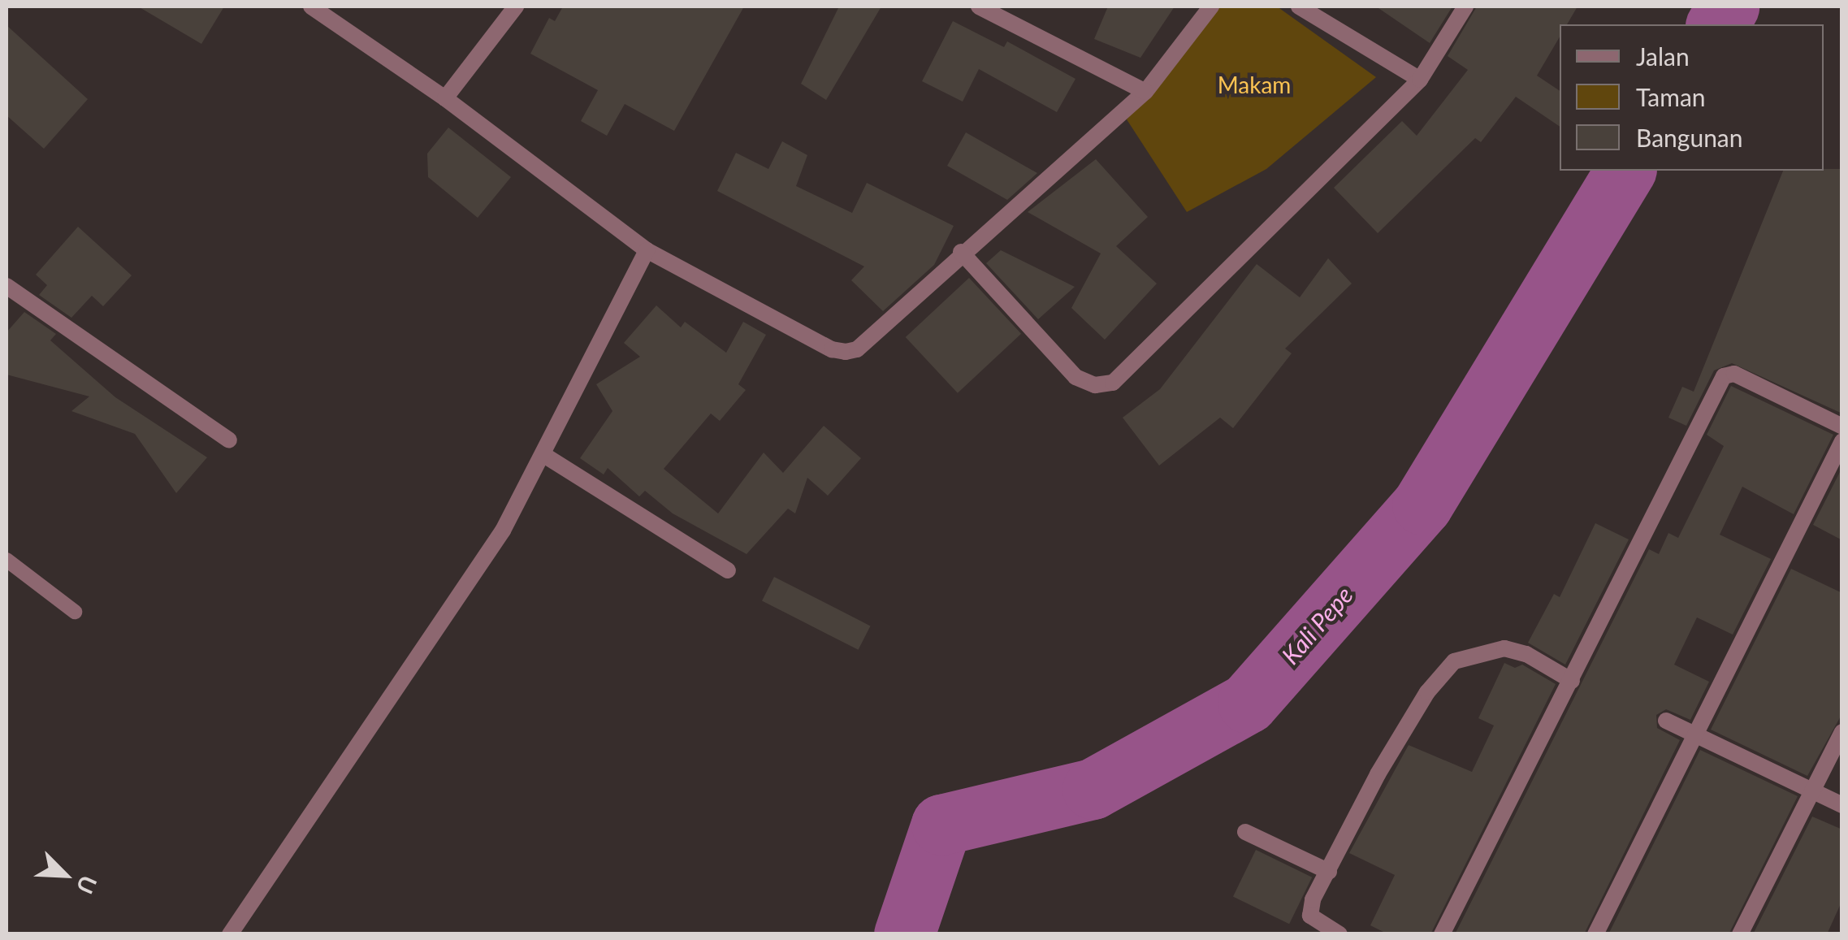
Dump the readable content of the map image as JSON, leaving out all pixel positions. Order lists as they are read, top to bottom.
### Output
{
  "water": ["Kali Pepe"],
  "parks": ["Makam"],
  "legend": ["Jalan", "Taman", "Bangunan"],
  "north": "bottom right"
}
